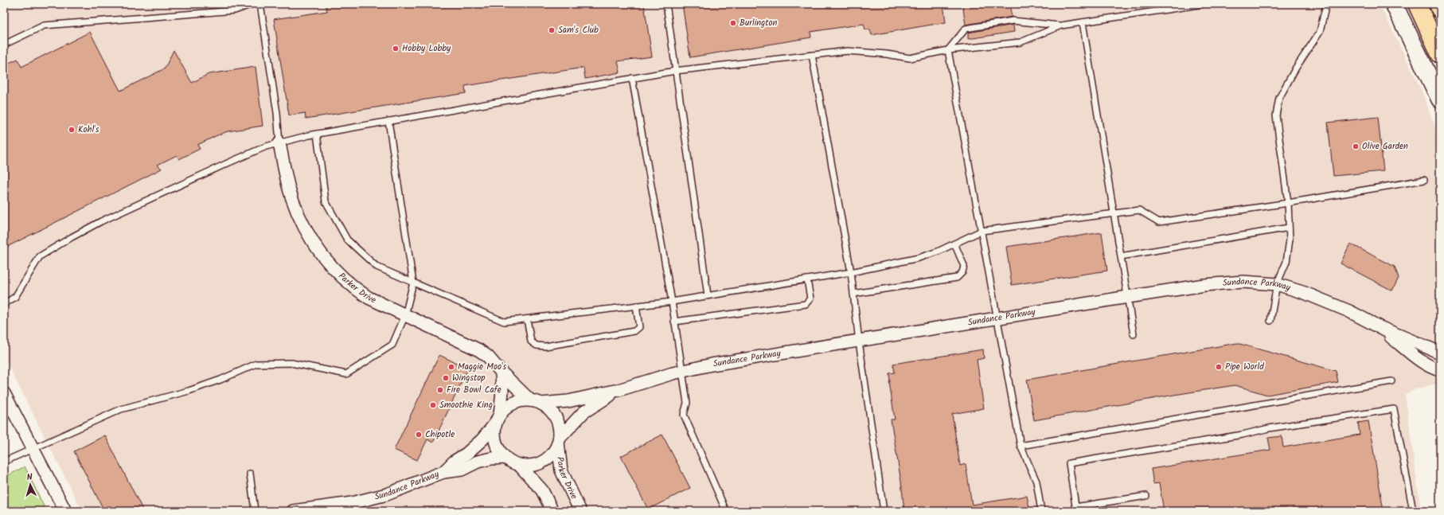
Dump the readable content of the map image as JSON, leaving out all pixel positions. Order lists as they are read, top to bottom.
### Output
{
  "streets": {
    "street": ["Sundance Parkway", "Parker Drive"]
  },
  "crossings": [
    ["Sundance Parkway", "Parker Drive"]
  ],
  "places": [
    "Burlington",
    "Sam's Club",
    "Hobby Lobby",
    "Kohl's",
    "Olive Garden",
    "Maggie Moo's",
    "Pipe World",
    "Wingstop",
    "Fire Bowl Cafe",
    "Smoothie King",
    "Chipotle"
  ],
  "north": "top"
}
